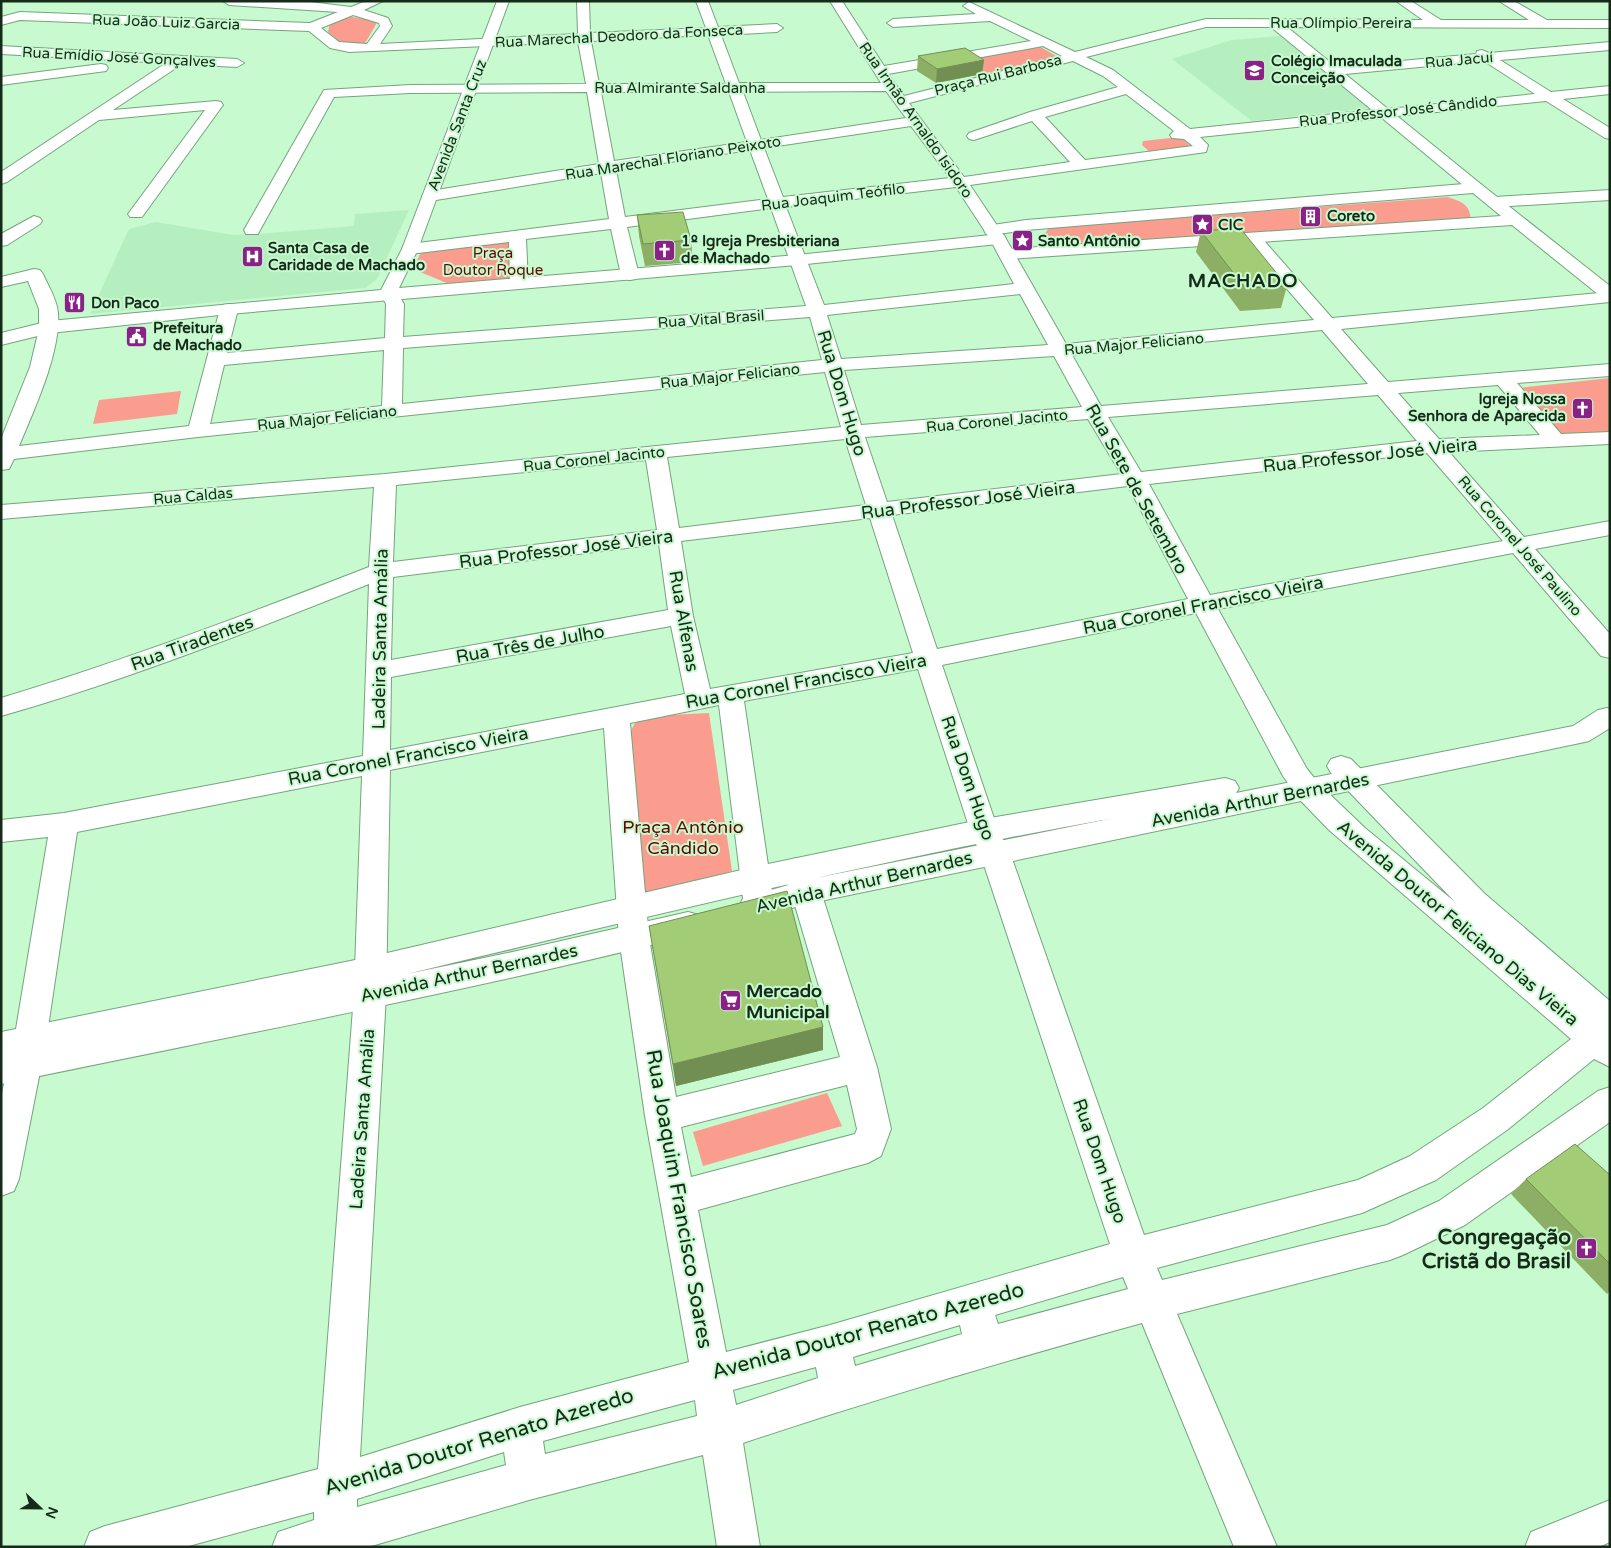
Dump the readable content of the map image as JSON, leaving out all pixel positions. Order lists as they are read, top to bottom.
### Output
{
  "streets": {
    "street": [
      "Rua João Luiz Garcia",
      "Rua Olímpio Pereira",
      "Rua Marechal Deodoro da Fonseca",
      "Rua Emídio José Gonçalves",
      "Rua Jacuí",
      "Praça Rui Barbosa",
      "Rua Almirante Saldanha",
      "Rua Professor José Cândido",
      "Rua Irmão Arnaldo Isidoro",
      "Avenida Santa Cruz",
      "Rua Marechal Floriano Peixoto",
      "Rua Joaquim Teófilo",
      "Rua Vital Brasil",
      "Rua Major Feliciano",
      "Rua Dom Hugo",
      "Rua Coronel Jacinto",
      "Rua Professor José Vieira",
      "Rua Sete de Setembro",
      "Rua Caldas",
      "Rua Coronel José Paulino",
      "Rua Coronel Francisco Vieira",
      "Rua Alfenas",
      "Ladeira Santa Amália",
      "Rua Tiradentes",
      "Rua Três de Julho",
      "Avenida Arthur Bernardes",
      "Avenida Doutor Feliciano Dias Vieira",
      "Rua Joaquim Francisco Soares",
      "Avenida Doutor Renato Azeredo"
    ]
  },
  "crossings": [
    ["Rua João Luiz Garcia", "Rua Marechal Deodoro da Fonseca"],
    ["Rua Olímpio Pereira", "Praça Rui Barbosa"],
    ["Rua Marechal Deodoro da Fonseca", "Avenida Santa Cruz"],
    ["Rua Marechal Deodoro da Fonseca", "Rua Dom Hugo"],
    ["Praça Rui Barbosa", "Rua Irmão Arnaldo Isidoro"],
    ["Rua Almirante Saldanha", "Rua Irmão Arnaldo Isidoro"],
    ["Rua Almirante Saldanha", "Avenida Santa Cruz"],
    ["Rua Almirante Saldanha", "Rua Dom Hugo"],
    ["Rua Professor José Cândido", "Rua Joaquim Teófilo"],
    ["Rua Irmão Arnaldo Isidoro", "Rua Marechal Floriano Peixoto"],
    ["Rua Irmão Arnaldo Isidoro", "Rua Joaquim Teófilo"],
    ["Rua Irmão Arnaldo Isidoro", "Rua Sete de Setembro"],
    ["Avenida Santa Cruz", "Rua Marechal Floriano Peixoto"],
    ["Rua Marechal Floriano Peixoto", "Rua Dom Hugo"],
    ["Rua Joaquim Teófilo", "Rua Dom Hugo"],
    ["Rua Vital Brasil", "Rua Dom Hugo"],
    ["Rua Vital Brasil", "Rua Sete de Setembro"],
    ["Rua Major Feliciano", "Rua Dom Hugo"],
    ["Rua Major Feliciano", "Rua Sete de Setembro"],
    ["Rua Major Feliciano", "Rua Coronel José Paulino"],
    ["Rua Dom Hugo", "Rua Coronel Jacinto"],
    ["Rua Dom Hugo", "Rua Professor José Vieira"],
    ["Rua Dom Hugo", "Rua Coronel Francisco Vieira"],
    ["Rua Dom Hugo", "Avenida Arthur Bernardes"],
    ["Rua Dom Hugo", "Avenida Doutor Renato Azeredo"],
    ["Rua Coronel Jacinto", "Rua Sete de Setembro"],
    ["Rua Coronel Jacinto", "Rua Caldas"],
    ["Rua Coronel Jacinto", "Rua Coronel José Paulino"],
    ["Rua Coronel Jacinto", "Rua Alfenas"],
    ["Rua Coronel Jacinto", "Ladeira Santa Amália"],
    ["Rua Professor José Vieira", "Rua Sete de Setembro"],
    ["Rua Professor José Vieira", "Rua Coronel José Paulino"],
    ["Rua Professor José Vieira", "Rua Alfenas"],
    ["Rua Professor José Vieira", "Ladeira Santa Amália"],
    ["Rua Professor José Vieira", "Rua Tiradentes"],
    ["Rua Sete de Setembro", "Rua Coronel Francisco Vieira"],
    ["Rua Sete de Setembro", "Avenida Arthur Bernardes"],
    ["Rua Sete de Setembro", "Avenida Doutor Feliciano Dias Vieira"],
    ["Rua Caldas", "Ladeira Santa Amália"],
    ["Rua Coronel José Paulino", "Rua Coronel Francisco Vieira"],
    ["Rua Coronel Francisco Vieira", "Rua Alfenas"],
    ["Rua Coronel Francisco Vieira", "Ladeira Santa Amália"],
    ["Rua Alfenas", "Rua Três de Julho"],
    ["Ladeira Santa Amália", "Rua Tiradentes"],
    ["Ladeira Santa Amália", "Rua Três de Julho"],
    ["Ladeira Santa Amália", "Avenida Arthur Bernardes"],
    ["Ladeira Santa Amália", "Avenida Doutor Renato Azeredo"],
    ["Avenida Arthur Bernardes", "Avenida Doutor Feliciano Dias Vieira"],
    ["Avenida Arthur Bernardes", "Rua Joaquim Francisco Soares"],
    ["Avenida Doutor Feliciano Dias Vieira", "Avenida Doutor Renato Azeredo"],
    ["Rua Joaquim Francisco Soares", "Avenida Doutor Renato Azeredo"]
  ],
  "districts": ["MACHADO"],
  "parks": ["Praça Doutor Roque", "Praça Antônio Cândido"],
  "places": {
    "school or university": ["Colégio Imaculada Conceição"],
    "building": ["Coreto"],
    "place": ["CIC", "Santo Antônio"],
    "church": ["1º Igreja Presbiteriana de Machado", "Igreja Nossa Senhora de Aparecida", "Congregação Cristã do Brasil"],
    "hospital": ["Santa Casa de Caridade de Machado"],
    "restaurant": ["Don Paco"],
    "public building": ["Prefeitura de Machado"],
    "supermarket": ["Mercado Municipal"]
  },
  "north": "right"
}
